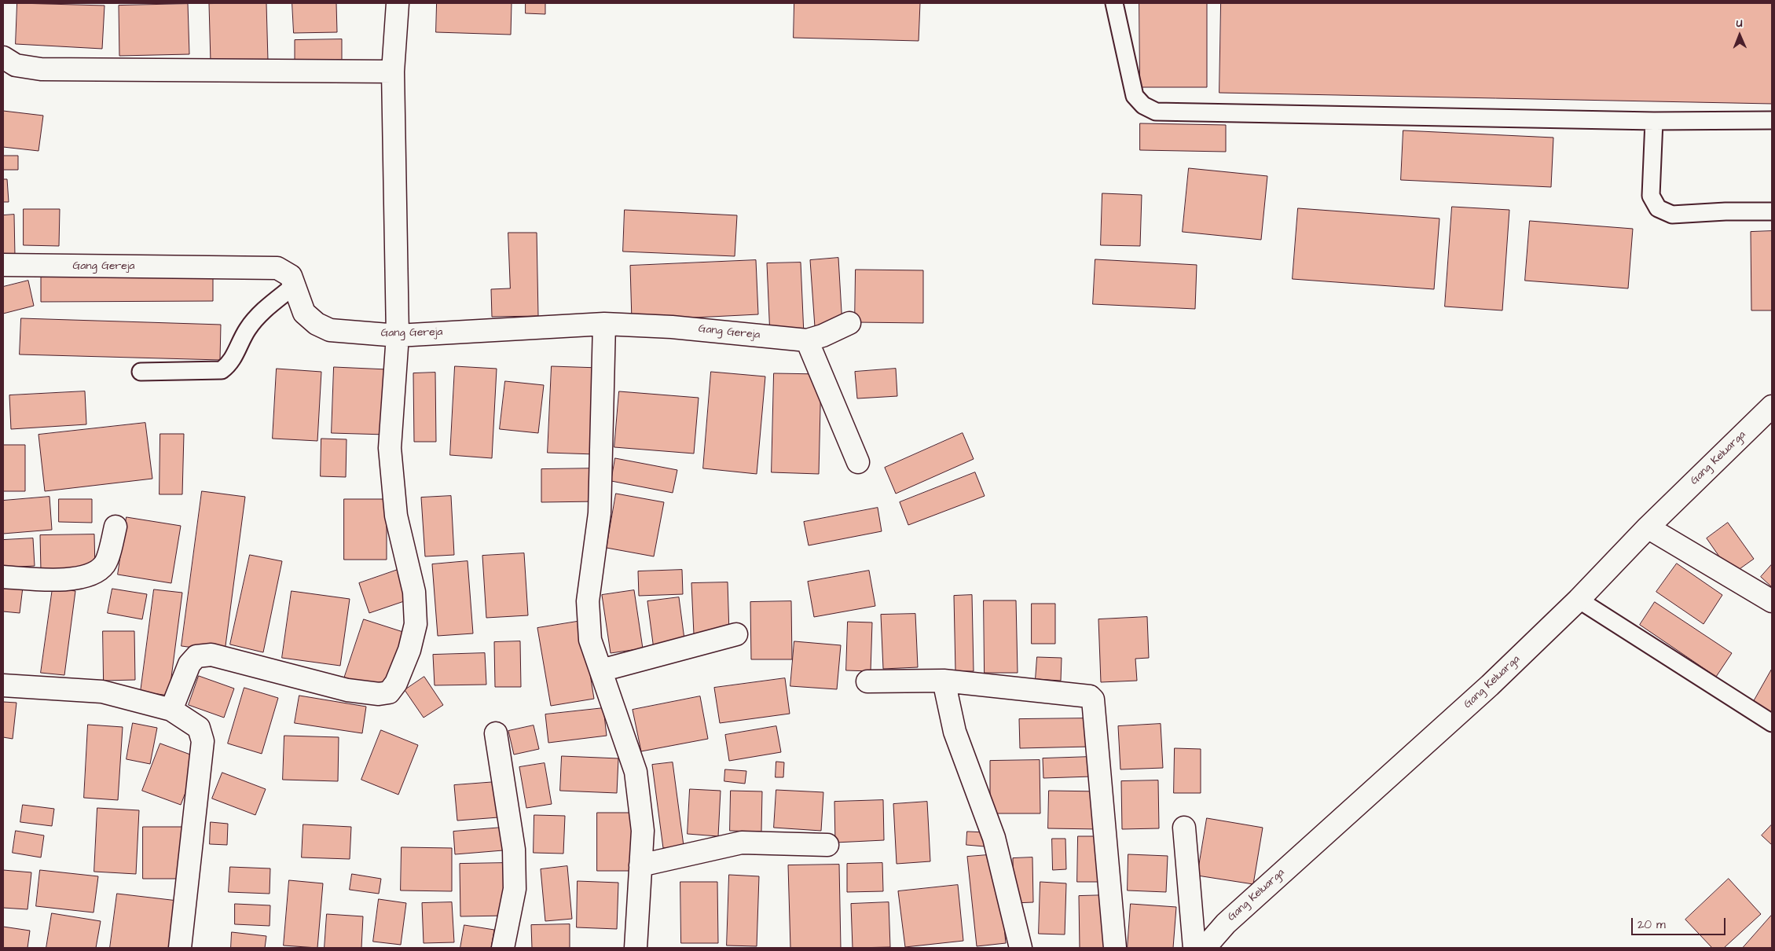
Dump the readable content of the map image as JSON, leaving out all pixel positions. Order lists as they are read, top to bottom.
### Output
{
  "streets": {
    "street": ["Gang Gereja", "Gang Keluarga"]
  },
  "scale_bar": "20 m",
  "north": "top"
}
